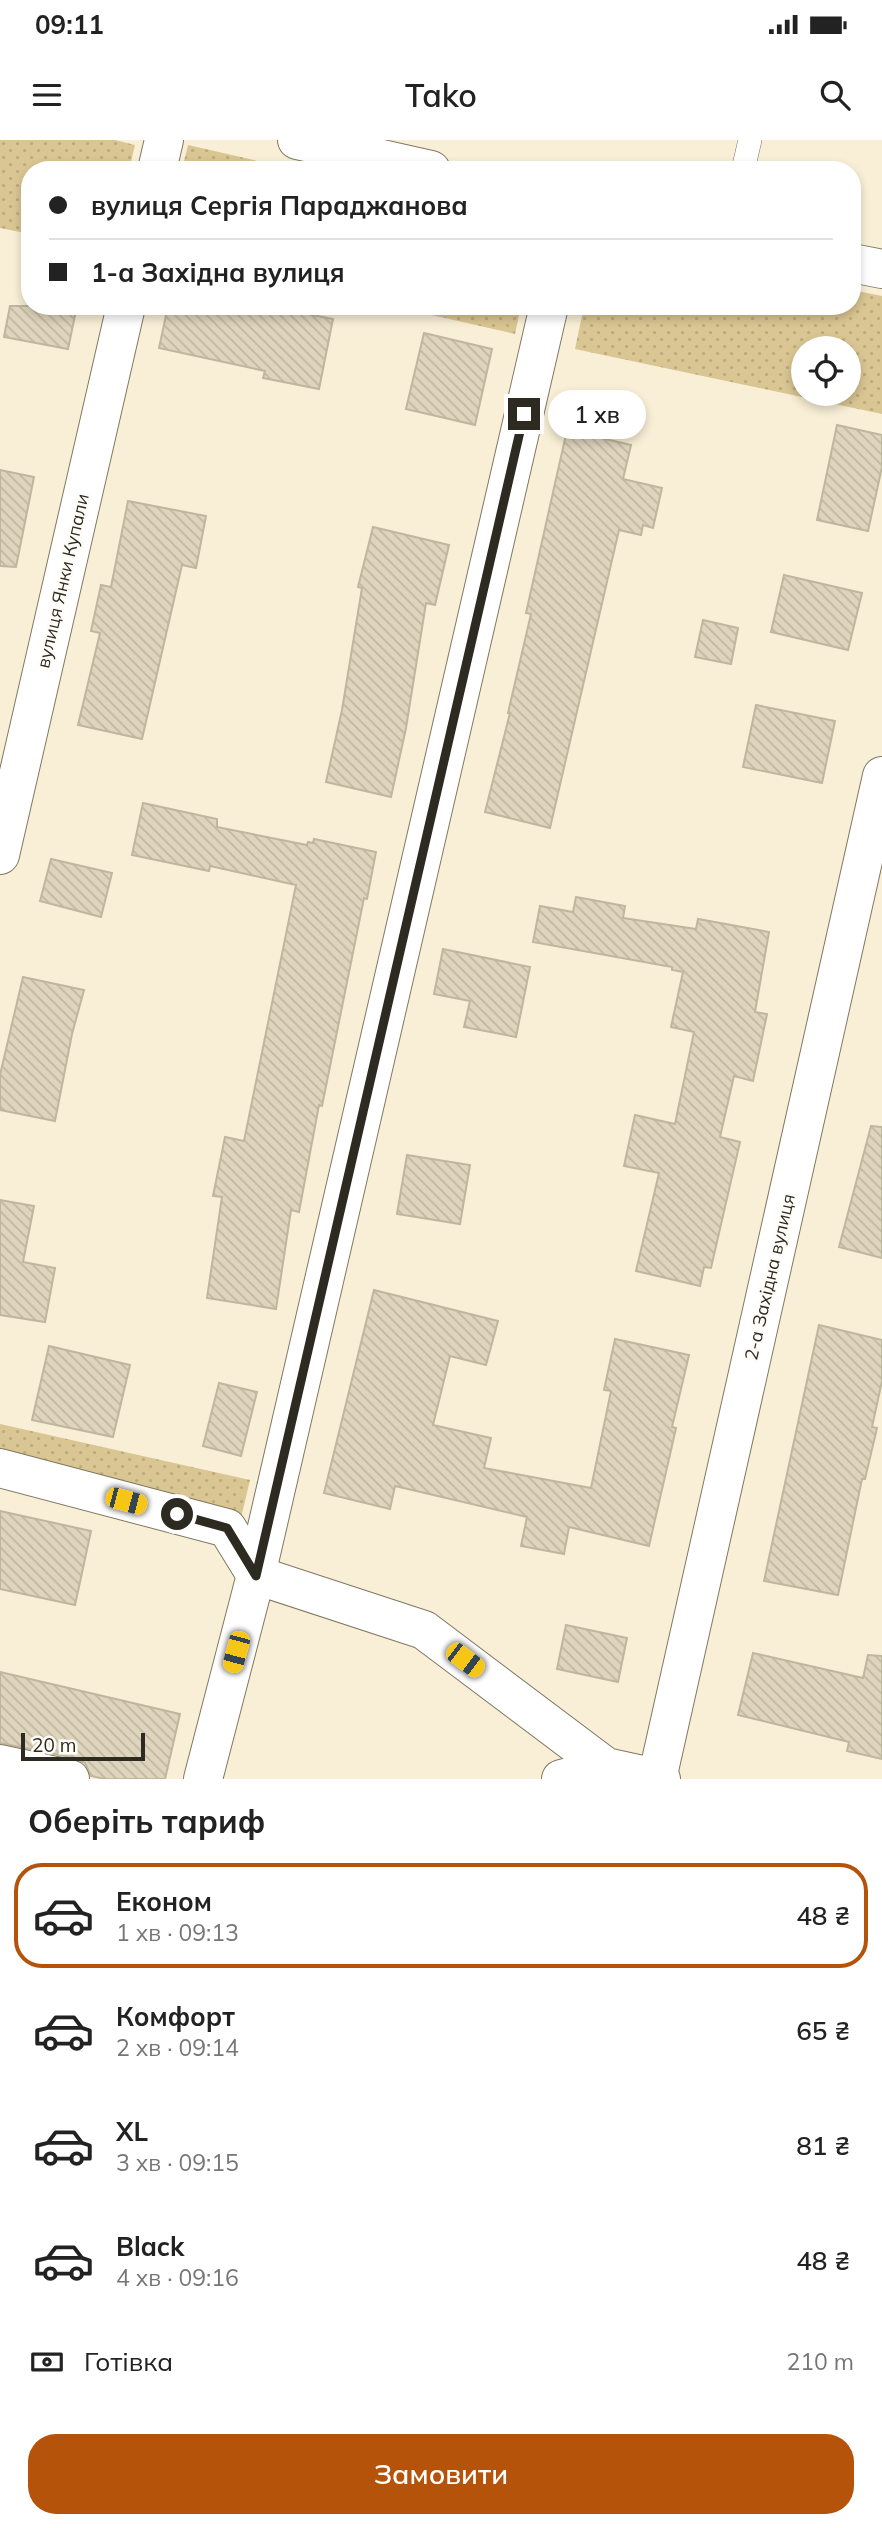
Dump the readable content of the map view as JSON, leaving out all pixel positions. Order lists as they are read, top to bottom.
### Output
{
  "streets": {
    "street": ["вулиця Янки Купали", "2-а Західна вулиця"]
  },
  "scale_bar": "20 m",
  "page": {
    "status": "09:11",
    "header": "Tako",
    "banner": ["вулиця Сергія Параджанова", "1-а Західна вулиця"],
    "bubble": "1 хв",
    "scale": "20 m",
    "heading": "Оберіть тариф",
    "list": [
      {
        "name": "Економ",
        "note": "1 хв · 09:13",
        "value": "48 ₴"
      },
      {
        "name": "Комфорт",
        "note": "2 хв · 09:14",
        "value": "65 ₴"
      },
      {
        "name": "XL",
        "note": "3 хв · 09:15",
        "value": "81 ₴"
      },
      {
        "name": "Black",
        "note": "4 хв · 09:16",
        "value": "48 ₴"
      }
    ],
    "pay": ["Готівка", "210 m"],
    "buttons": "Замовити"
  }
}
